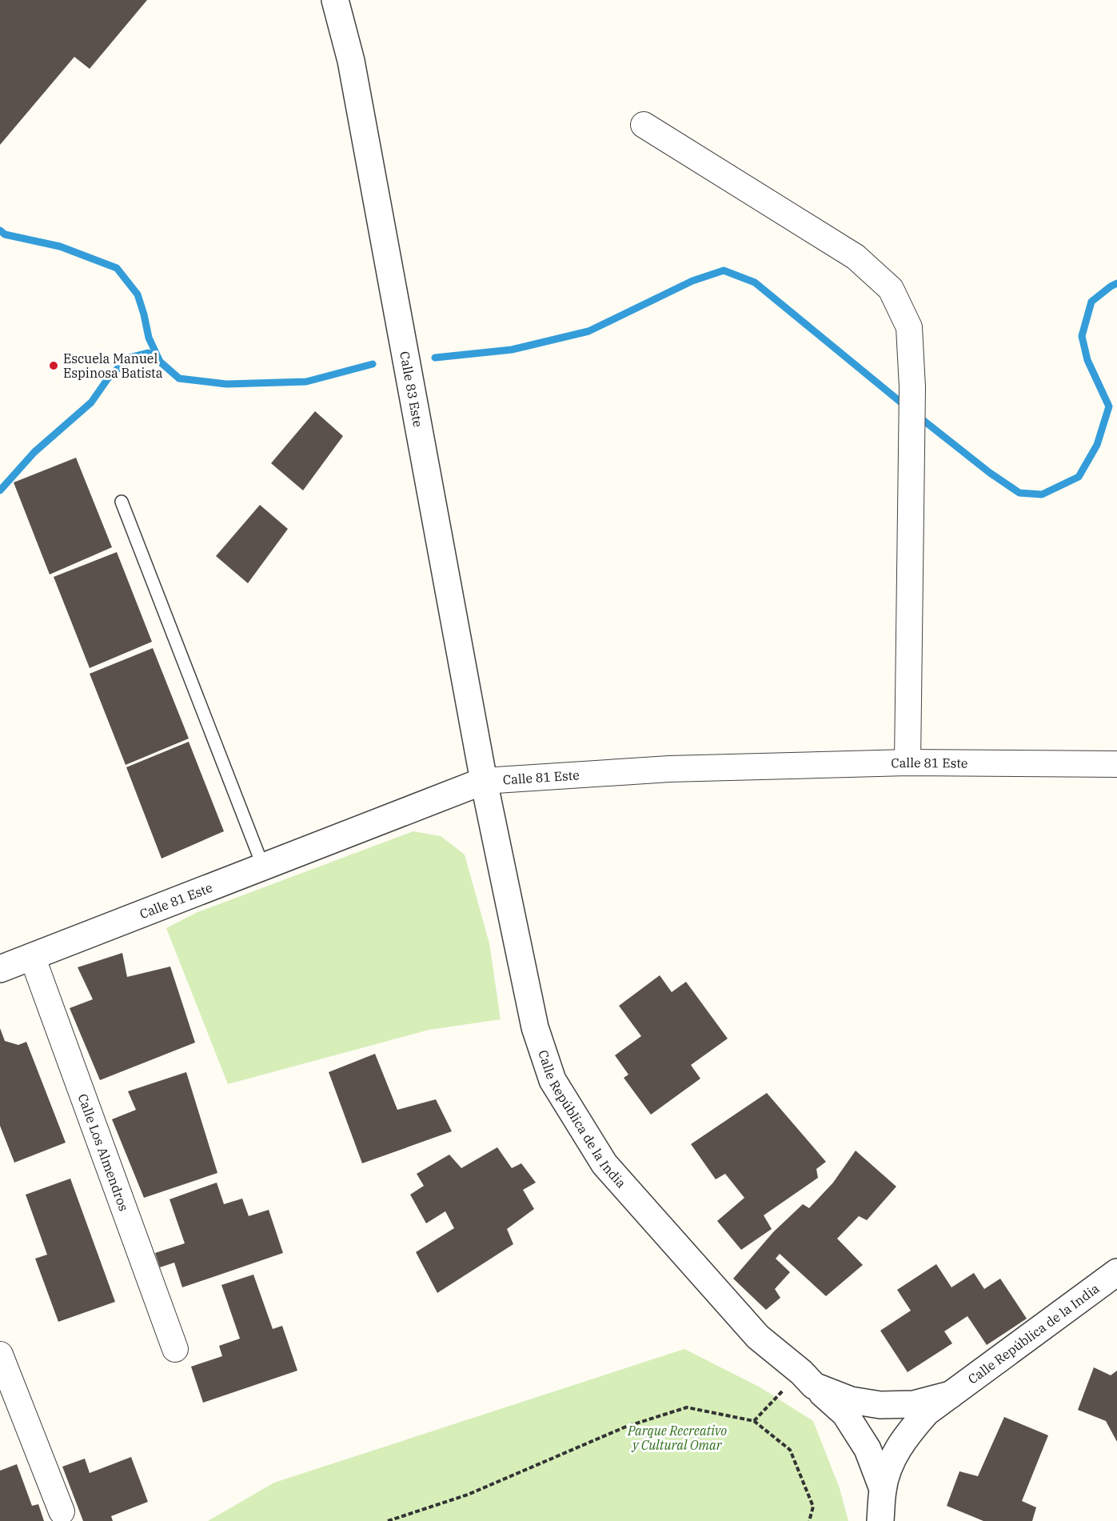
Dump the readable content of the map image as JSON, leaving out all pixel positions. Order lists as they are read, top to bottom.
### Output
{
  "streets": {
    "street": [
      "Calle 83 Este",
      "Calle 81 Este",
      "Calle República de la India",
      "Calle Los Almendros"
    ]
  },
  "crossings": [
    ["Calle 83 Este", "Calle 81 Este"],
    ["Calle 83 Este", "Calle República de la India"],
    ["Calle 81 Este", "Calle República de la India"],
    ["Calle 81 Este", "Calle Los Almendros"]
  ],
  "parks": ["Parque Recreativo y Cultural Omar"],
  "places": ["Escuela Manuel Espinosa Batista"]
}
